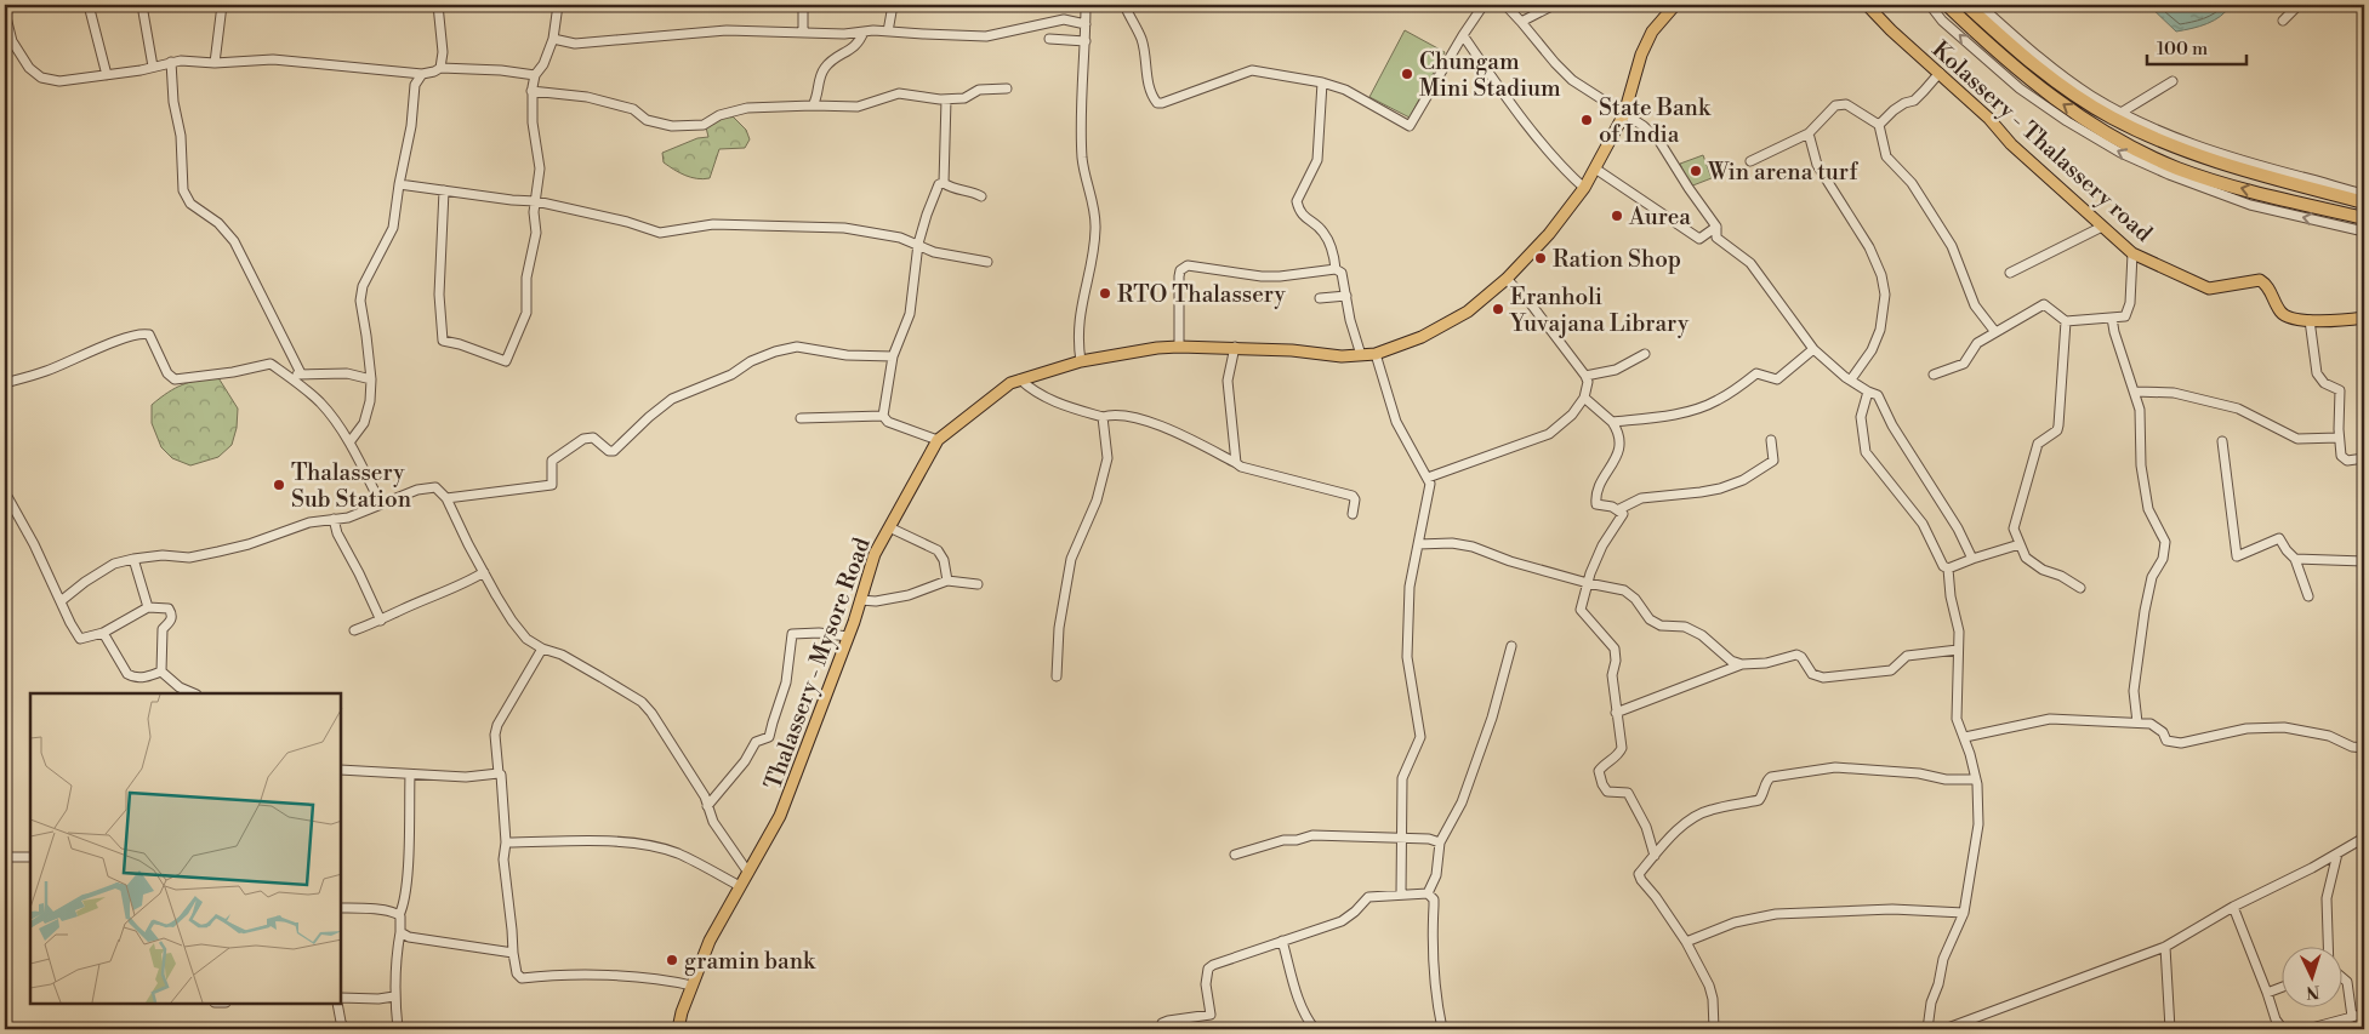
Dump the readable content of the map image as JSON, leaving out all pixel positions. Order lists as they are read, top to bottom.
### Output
{
  "streets": {
    "main road": ["Kolassery - Thalassery road", "Thalassery - Mysore Road"]
  },
  "places": [
    "Chungam Mini Stadium",
    "State Bank of India",
    "Win arena turf",
    "Aurea",
    "Ration Shop",
    "RTO Thalassery",
    "Eranholi Yuvajana Library",
    "Thalassery Sub Station",
    "gramin bank"
  ],
  "scale_bar": "100 m",
  "north": "bottom"
}
